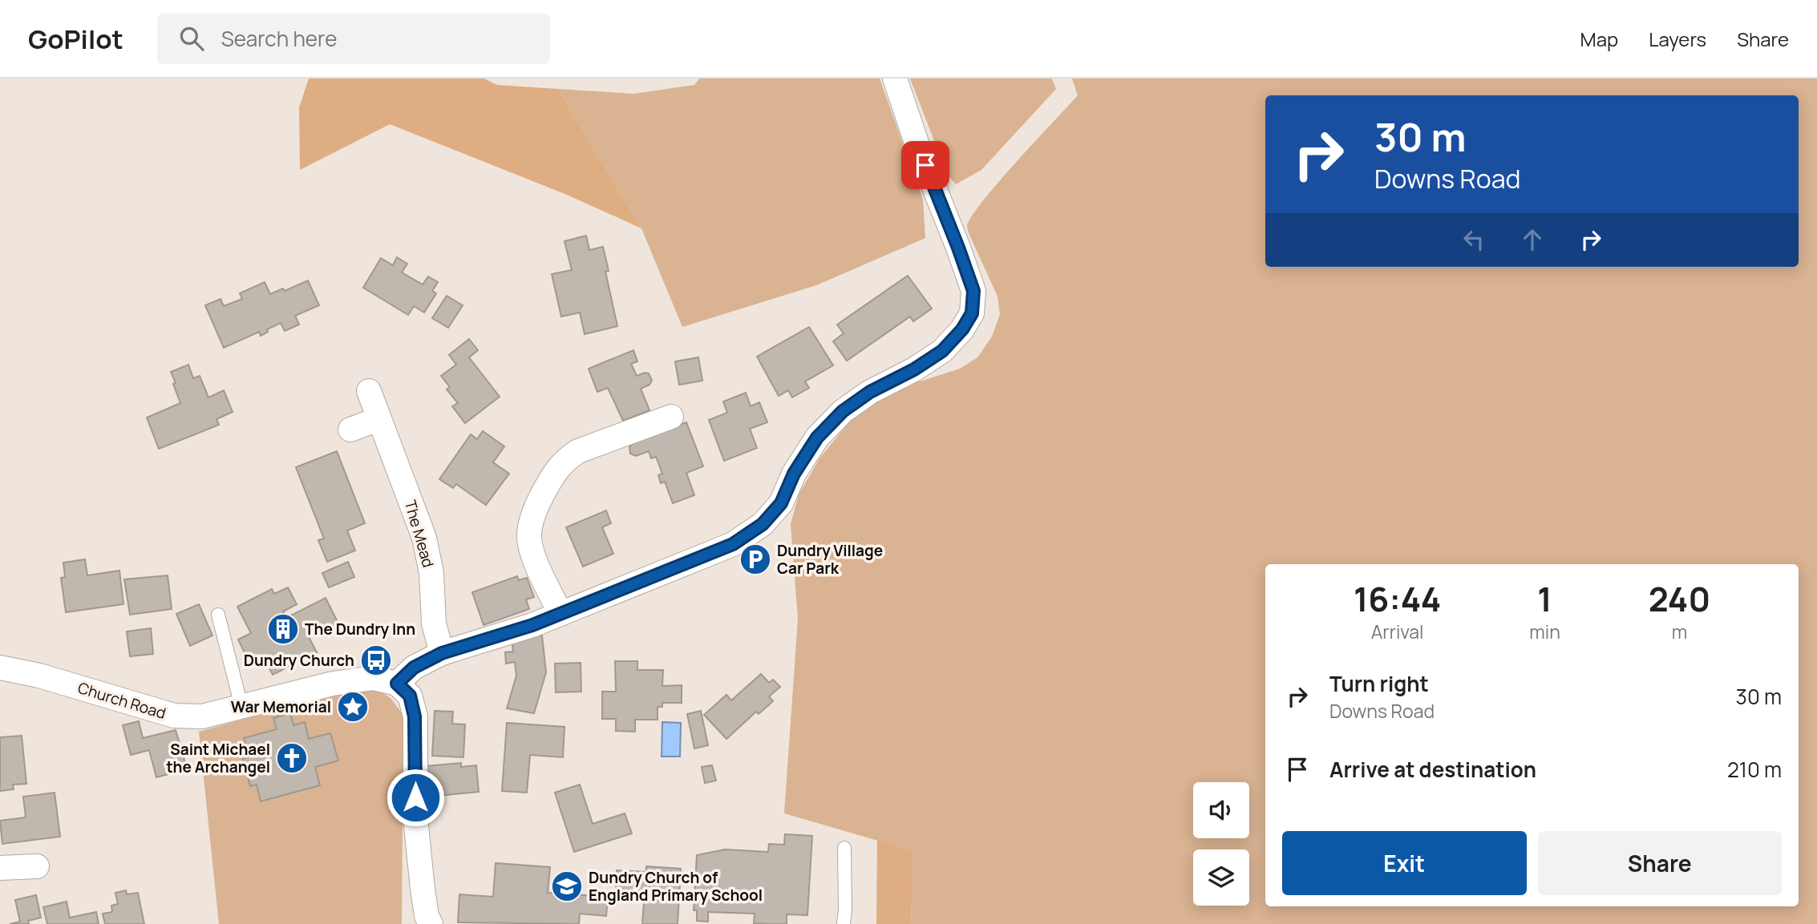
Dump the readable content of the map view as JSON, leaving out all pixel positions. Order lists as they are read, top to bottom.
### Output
{
  "streets": {
    "street": ["The Mead", "Church Road"]
  },
  "places": {
    "parking": ["Dundry Village Car Park"],
    "building": ["The Dundry Inn"],
    "bus stop": ["Dundry Church"],
    "place": ["War Memorial"],
    "church": ["Saint Michael the Archangel"],
    "school or university": ["Dundry Church of England Primary School"]
  },
  "page": {
    "header": "GoPilot",
    "search": "Search here",
    "nav": ["Map", "Layers", "Share"],
    "turn": ["30 m", "Downs Road"],
    "eta": [
      "16:44",
      "Arrival",
      "1",
      "min",
      "240",
      "m"
    ],
    "list": [
      {
        "name": "Turn right",
        "note": "Downs Road",
        "value": "30 m"
      },
      {
        "name": "Arrive at destination",
        "value": "210 m"
      }
    ],
    "buttons": ["Exit", "Share"]
  }
}
